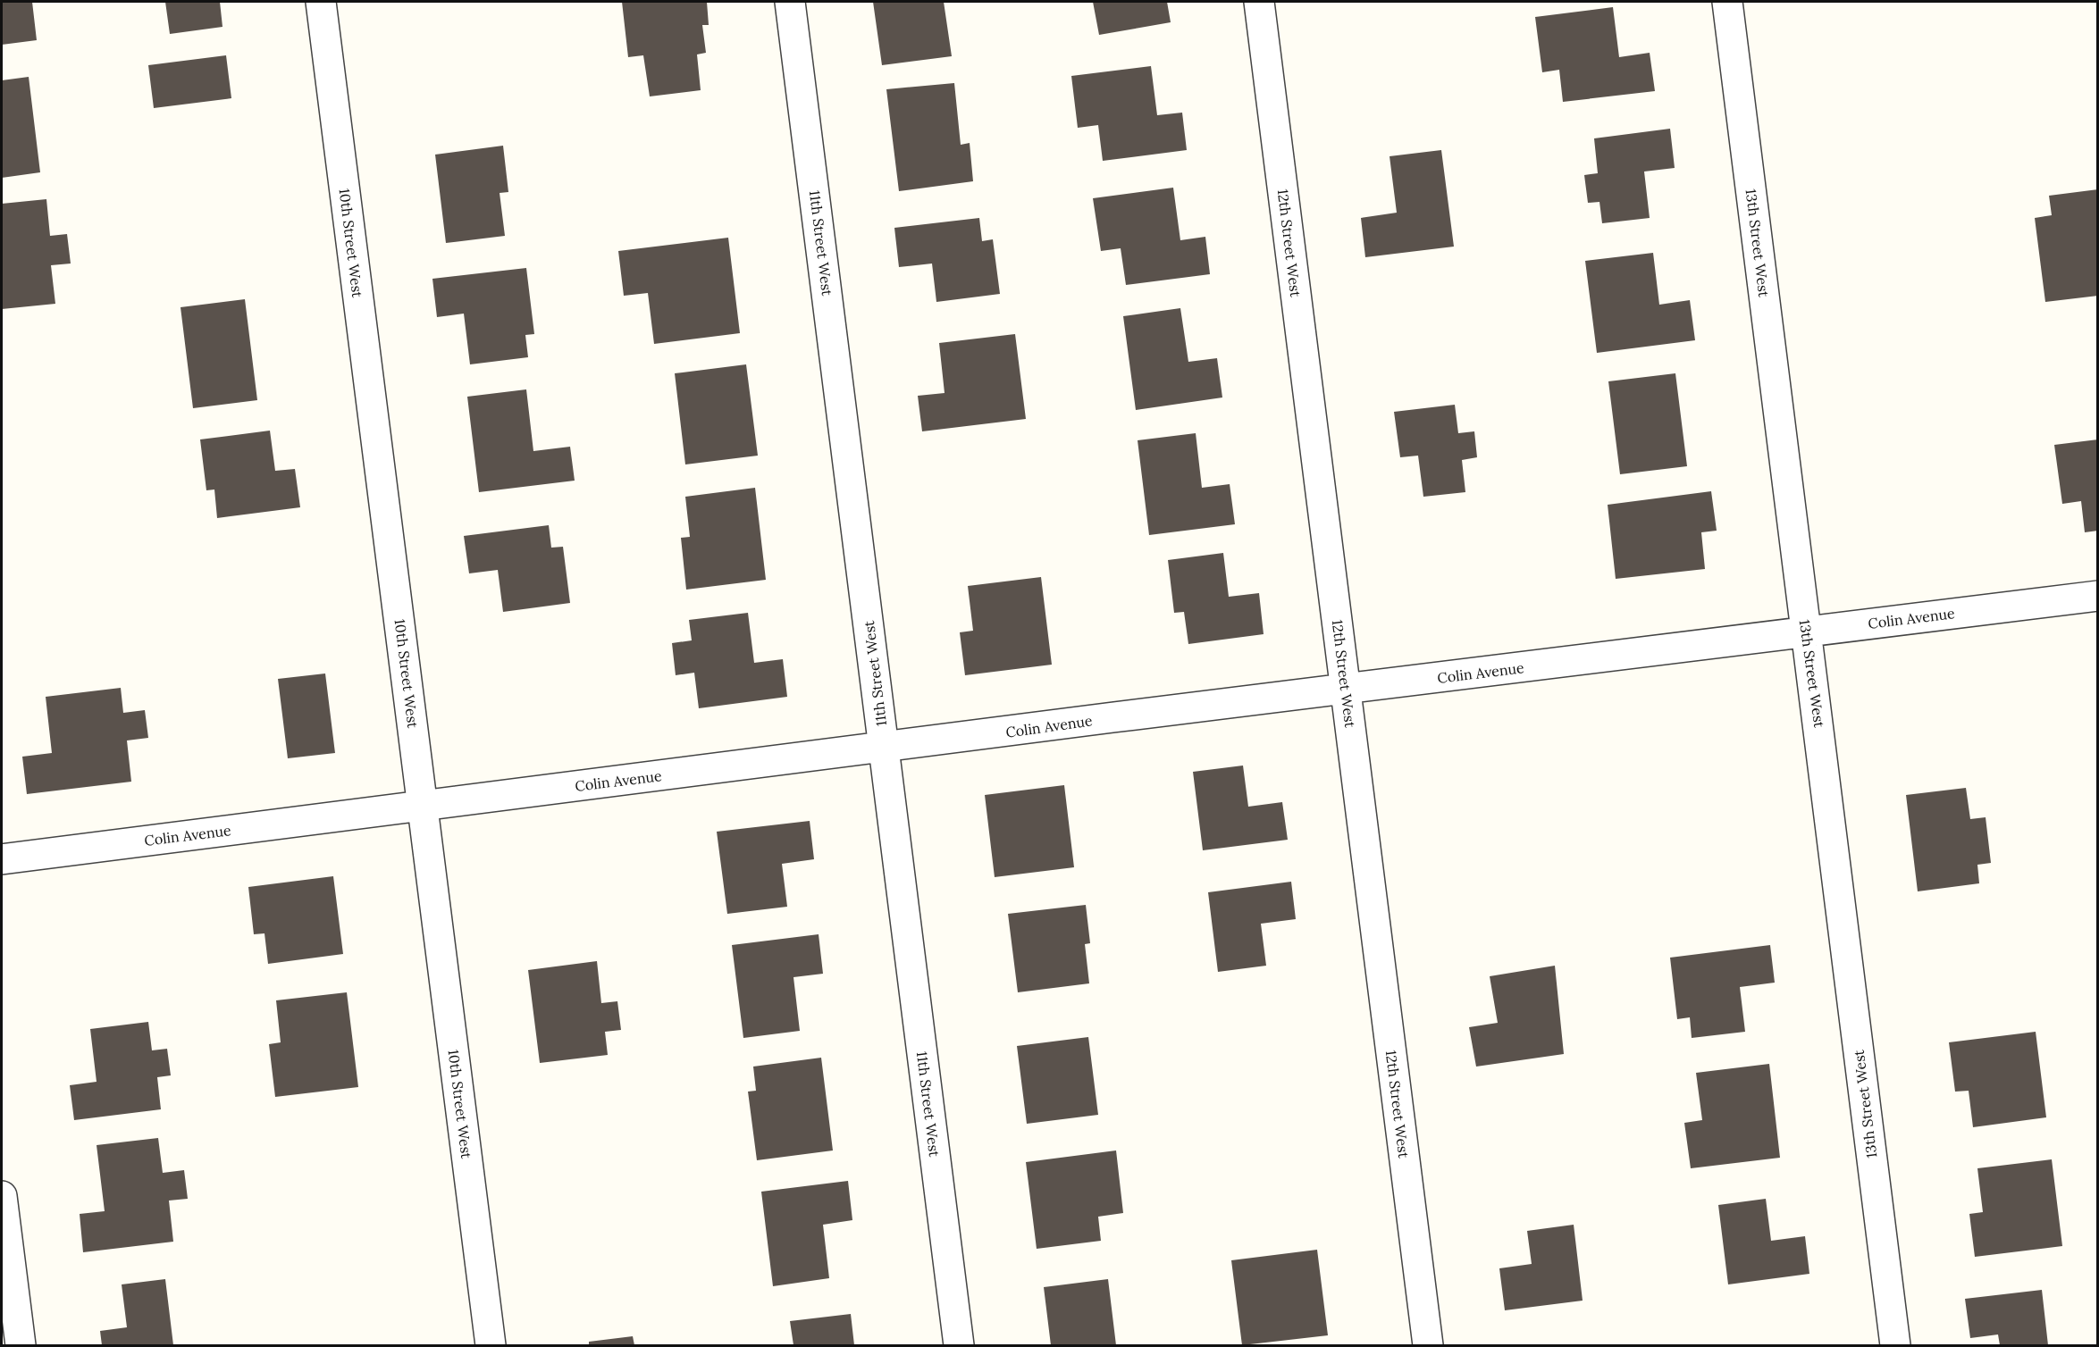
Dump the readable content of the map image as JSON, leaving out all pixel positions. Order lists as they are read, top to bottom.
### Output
{
  "streets": {
    "street": [
      "10th Street West",
      "11th Street West",
      "12th Street West",
      "13th Street West",
      "Colin Avenue"
    ]
  },
  "crossings": [
    ["10th Street West", "Colin Avenue"],
    ["11th Street West", "Colin Avenue"],
    ["12th Street West", "Colin Avenue"],
    ["13th Street West", "Colin Avenue"]
  ]
}
